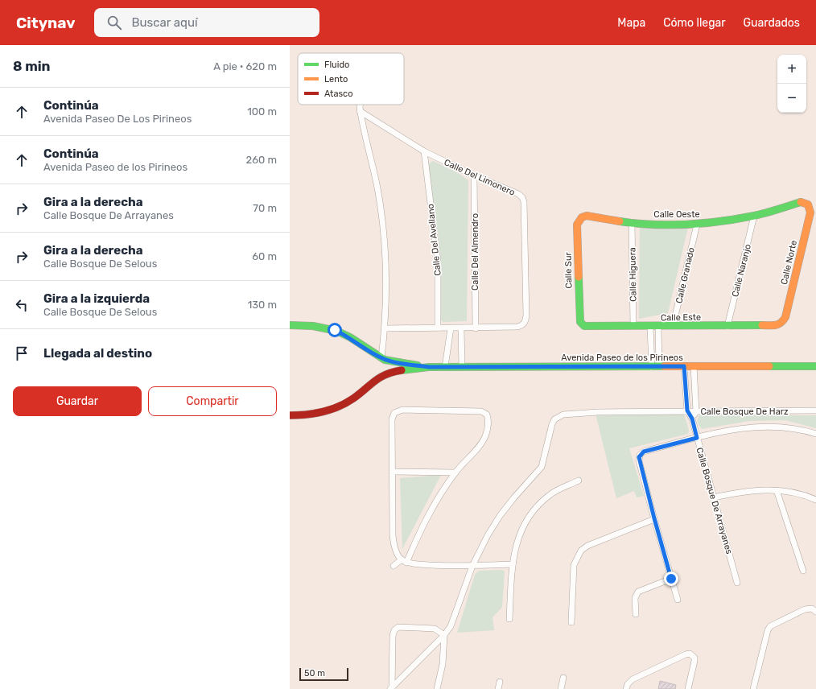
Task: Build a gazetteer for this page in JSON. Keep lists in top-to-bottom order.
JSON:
{
  "streets": {
    "street": [
      "Calle Del Limonero",
      "Calle Oeste",
      "Calle Del Avellano",
      "Calle Del Almendro",
      "Calle Norte",
      "Calle Sur",
      "Calle Naranjo",
      "Calle Higuera",
      "Calle Granado",
      "Calle Este",
      "Avenida Paseo de los Pirineos",
      "Calle Bosque De Harz",
      "Calle Bosque De Arrayanes"
    ]
  },
  "crossings": [
    ["Calle Del Limonero", "Calle Del Avellano"],
    ["Calle Del Limonero", "Calle Del Almendro"],
    ["Calle Oeste", "Calle Norte"],
    ["Calle Oeste", "Calle Sur"],
    ["Calle Oeste", "Calle Naranjo"],
    ["Calle Oeste", "Calle Higuera"],
    ["Calle Oeste", "Calle Granado"],
    ["Calle Norte", "Calle Este"],
    ["Calle Sur", "Calle Este"],
    ["Calle Naranjo", "Calle Este"],
    ["Calle Higuera", "Calle Este"],
    ["Calle Granado", "Calle Este"],
    ["Avenida Paseo de los Pirineos", "Calle Bosque De Arrayanes"],
    ["Calle Bosque De Harz", "Calle Bosque De Arrayanes"]
  ],
  "legend": ["Fluido", "Lento", "Atasco"],
  "scale_bar": "50 m",
  "page": {
    "header": "Citynav",
    "search": "Buscar aquí",
    "nav": ["Mapa", "Cómo llegar", "Guardados"],
    "heading": ["8 min", "A pie · 620 m"],
    "map_buttons": ["+", "−"],
    "list": [
      ["Continúa", "Avenida Paseo De Los Pirineos", "100 m"],
      ["Continúa", "Avenida Paseo de los Pirineos", "260 m"],
      ["Gira a la derecha", "Calle Bosque De Arrayanes", "70 m"],
      ["Gira a la derecha", "Calle Bosque De Selous", "60 m"],
      ["Gira a la izquierda", "Calle Bosque De Selous", "130 m"],
      "Llegada al destino"
    ],
    "buttons": ["Guardar", "Compartir"],
    "scale": "50 m"
  }
}
